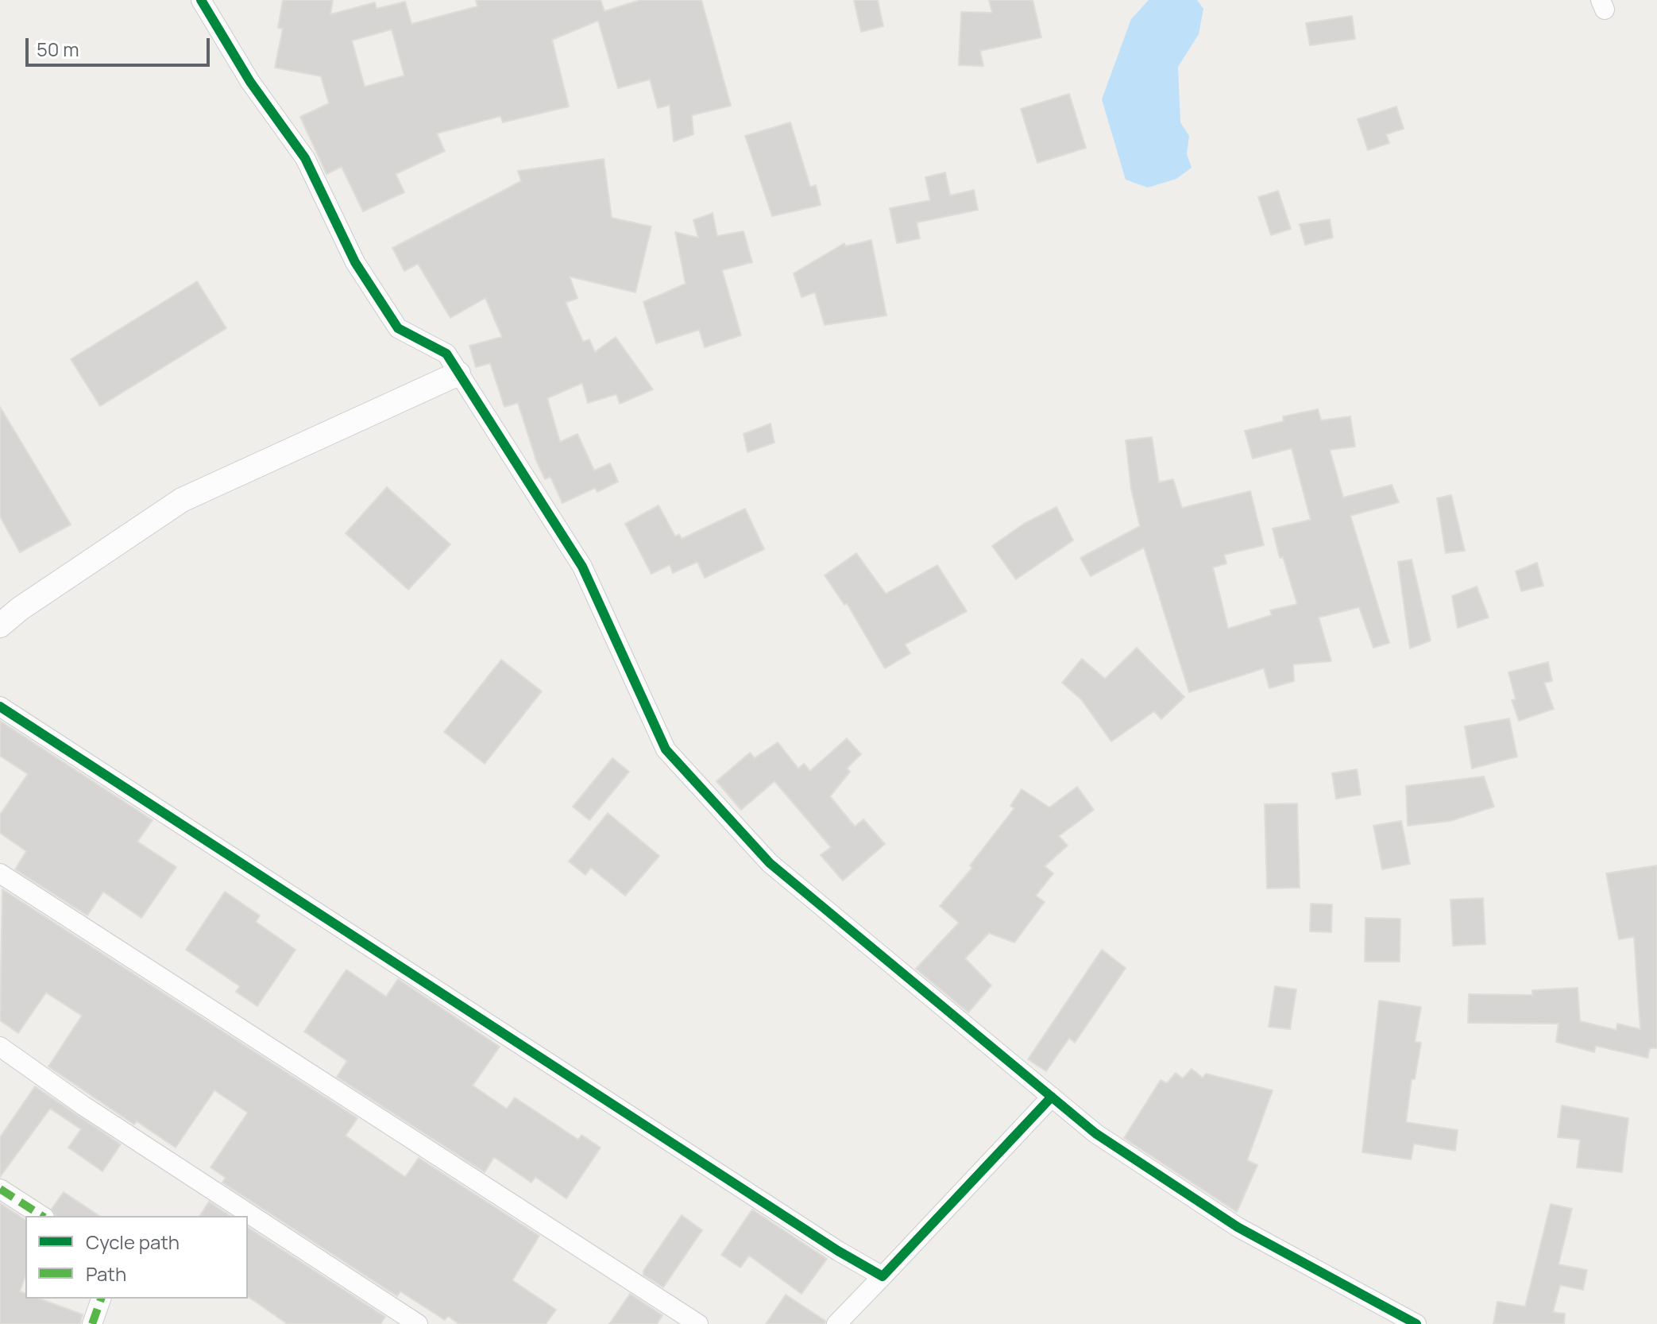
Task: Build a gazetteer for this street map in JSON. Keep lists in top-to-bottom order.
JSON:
{
  "legend": ["Cycle path", "Path"],
  "scale_bar": "50 m"
}
